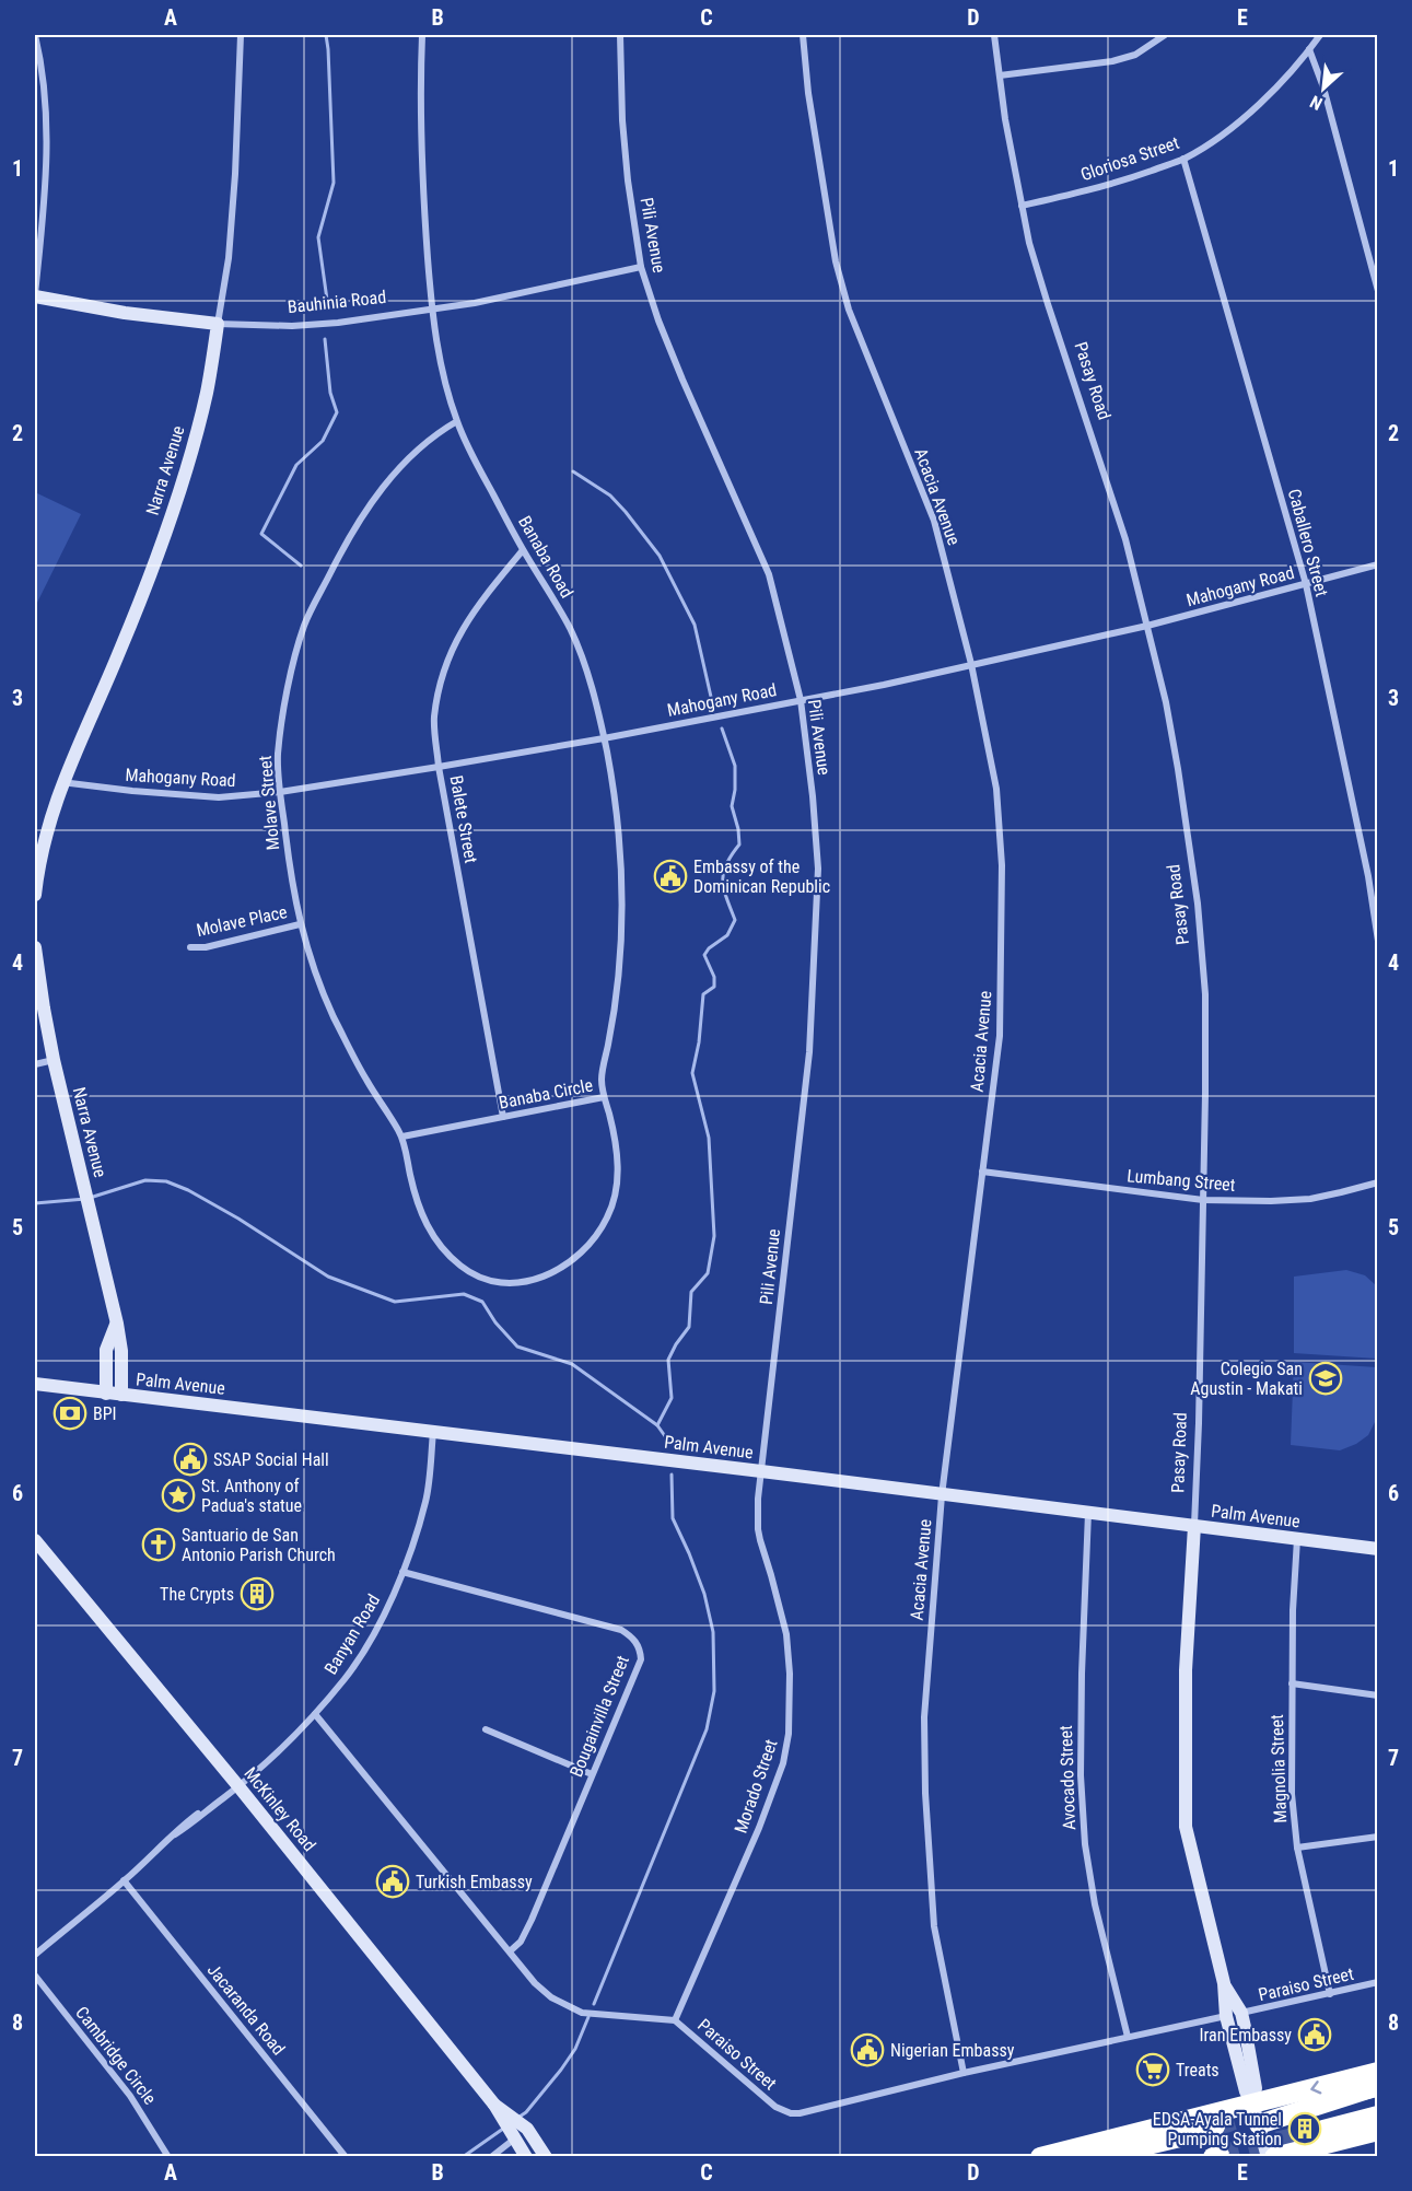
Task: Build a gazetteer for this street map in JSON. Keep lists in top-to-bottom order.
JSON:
{
  "streets": {
    "street": [
      "Gloriosa Street",
      "Pili Avenue",
      "Bauhinia Road",
      "Pasay Road",
      "Narra Avenue",
      "Acacia Avenue",
      "Caballero Street",
      "Banaba Road",
      "Mahogany Road",
      "Molave Street",
      "Balete Street",
      "Molave Place",
      "Banaba Circle",
      "Lumbang Street",
      "Palm Avenue",
      "Banyan Road",
      "Bougainvilla Street",
      "Magnolia Street",
      "Avocado Street",
      "Morado Street",
      "McKinley Road",
      "Paraiso Street",
      "Jacaranda Road",
      "Cambridge Circle"
    ]
  },
  "crossings": [
    ["Gloriosa Street", "Pasay Road"],
    ["Gloriosa Street", "Caballero Street"],
    ["Pili Avenue", "Bauhinia Road"],
    ["Pili Avenue", "Mahogany Road"],
    ["Pili Avenue", "Palm Avenue"],
    ["Pili Avenue", "Morado Street"],
    ["Bauhinia Road", "Narra Avenue"],
    ["Bauhinia Road", "Banaba Road"],
    ["Pasay Road", "Mahogany Road"],
    ["Pasay Road", "Lumbang Street"],
    ["Pasay Road", "Palm Avenue"],
    ["Pasay Road", "Paraiso Street"],
    ["Narra Avenue", "Mahogany Road"],
    ["Narra Avenue", "Palm Avenue"],
    ["Acacia Avenue", "Mahogany Road"],
    ["Acacia Avenue", "Lumbang Street"],
    ["Acacia Avenue", "Palm Avenue"],
    ["Acacia Avenue", "Paraiso Street"],
    ["Caballero Street", "Mahogany Road"],
    ["Banaba Road", "Mahogany Road"],
    ["Banaba Road", "Molave Street"],
    ["Banaba Road", "Balete Street"],
    ["Banaba Road", "Banaba Circle"],
    ["Mahogany Road", "Molave Street"],
    ["Mahogany Road", "Balete Street"],
    ["Molave Street", "Balete Street"],
    ["Molave Street", "Molave Place"],
    ["Molave Street", "Banaba Circle"],
    ["Balete Street", "Banaba Circle"],
    ["Palm Avenue", "Banyan Road"],
    ["Palm Avenue", "Magnolia Street"],
    ["Palm Avenue", "Avocado Street"],
    ["Palm Avenue", "Morado Street"],
    ["Banyan Road", "Bougainvilla Street"],
    ["Banyan Road", "McKinley Road"],
    ["Banyan Road", "Paraiso Street"],
    ["Banyan Road", "Jacaranda Road"],
    ["Bougainvilla Street", "Paraiso Street"],
    ["Magnolia Street", "Paraiso Street"],
    ["Avocado Street", "Paraiso Street"],
    ["Morado Street", "Paraiso Street"]
  ],
  "places": {
    "public building": [
      "Embassy of the Dominican Republic",
      "SSAP Social Hall",
      "Turkish Embassy",
      "Iran Embassy",
      "Nigerian Embassy"
    ],
    "school or university": ["Colegio San Agustin - Makati"],
    "bank": ["BPI"],
    "place": ["St. Anthony of Padua's statue"],
    "church": ["Santuario de San Antonio Parish Church"],
    "building": ["The Crypts", "EDSA-Ayala Tunnel Pumping Station"],
    "supermarket": ["Treats"]
  },
  "north": "bottom left",
  "grid": {
    "columns": [
      "A",
      "B",
      "C",
      "D",
      "E"
    ],
    "rows": [
      "1",
      "2",
      "3",
      "4",
      "5",
      "6",
      "7",
      "8"
    ]
  }
}
